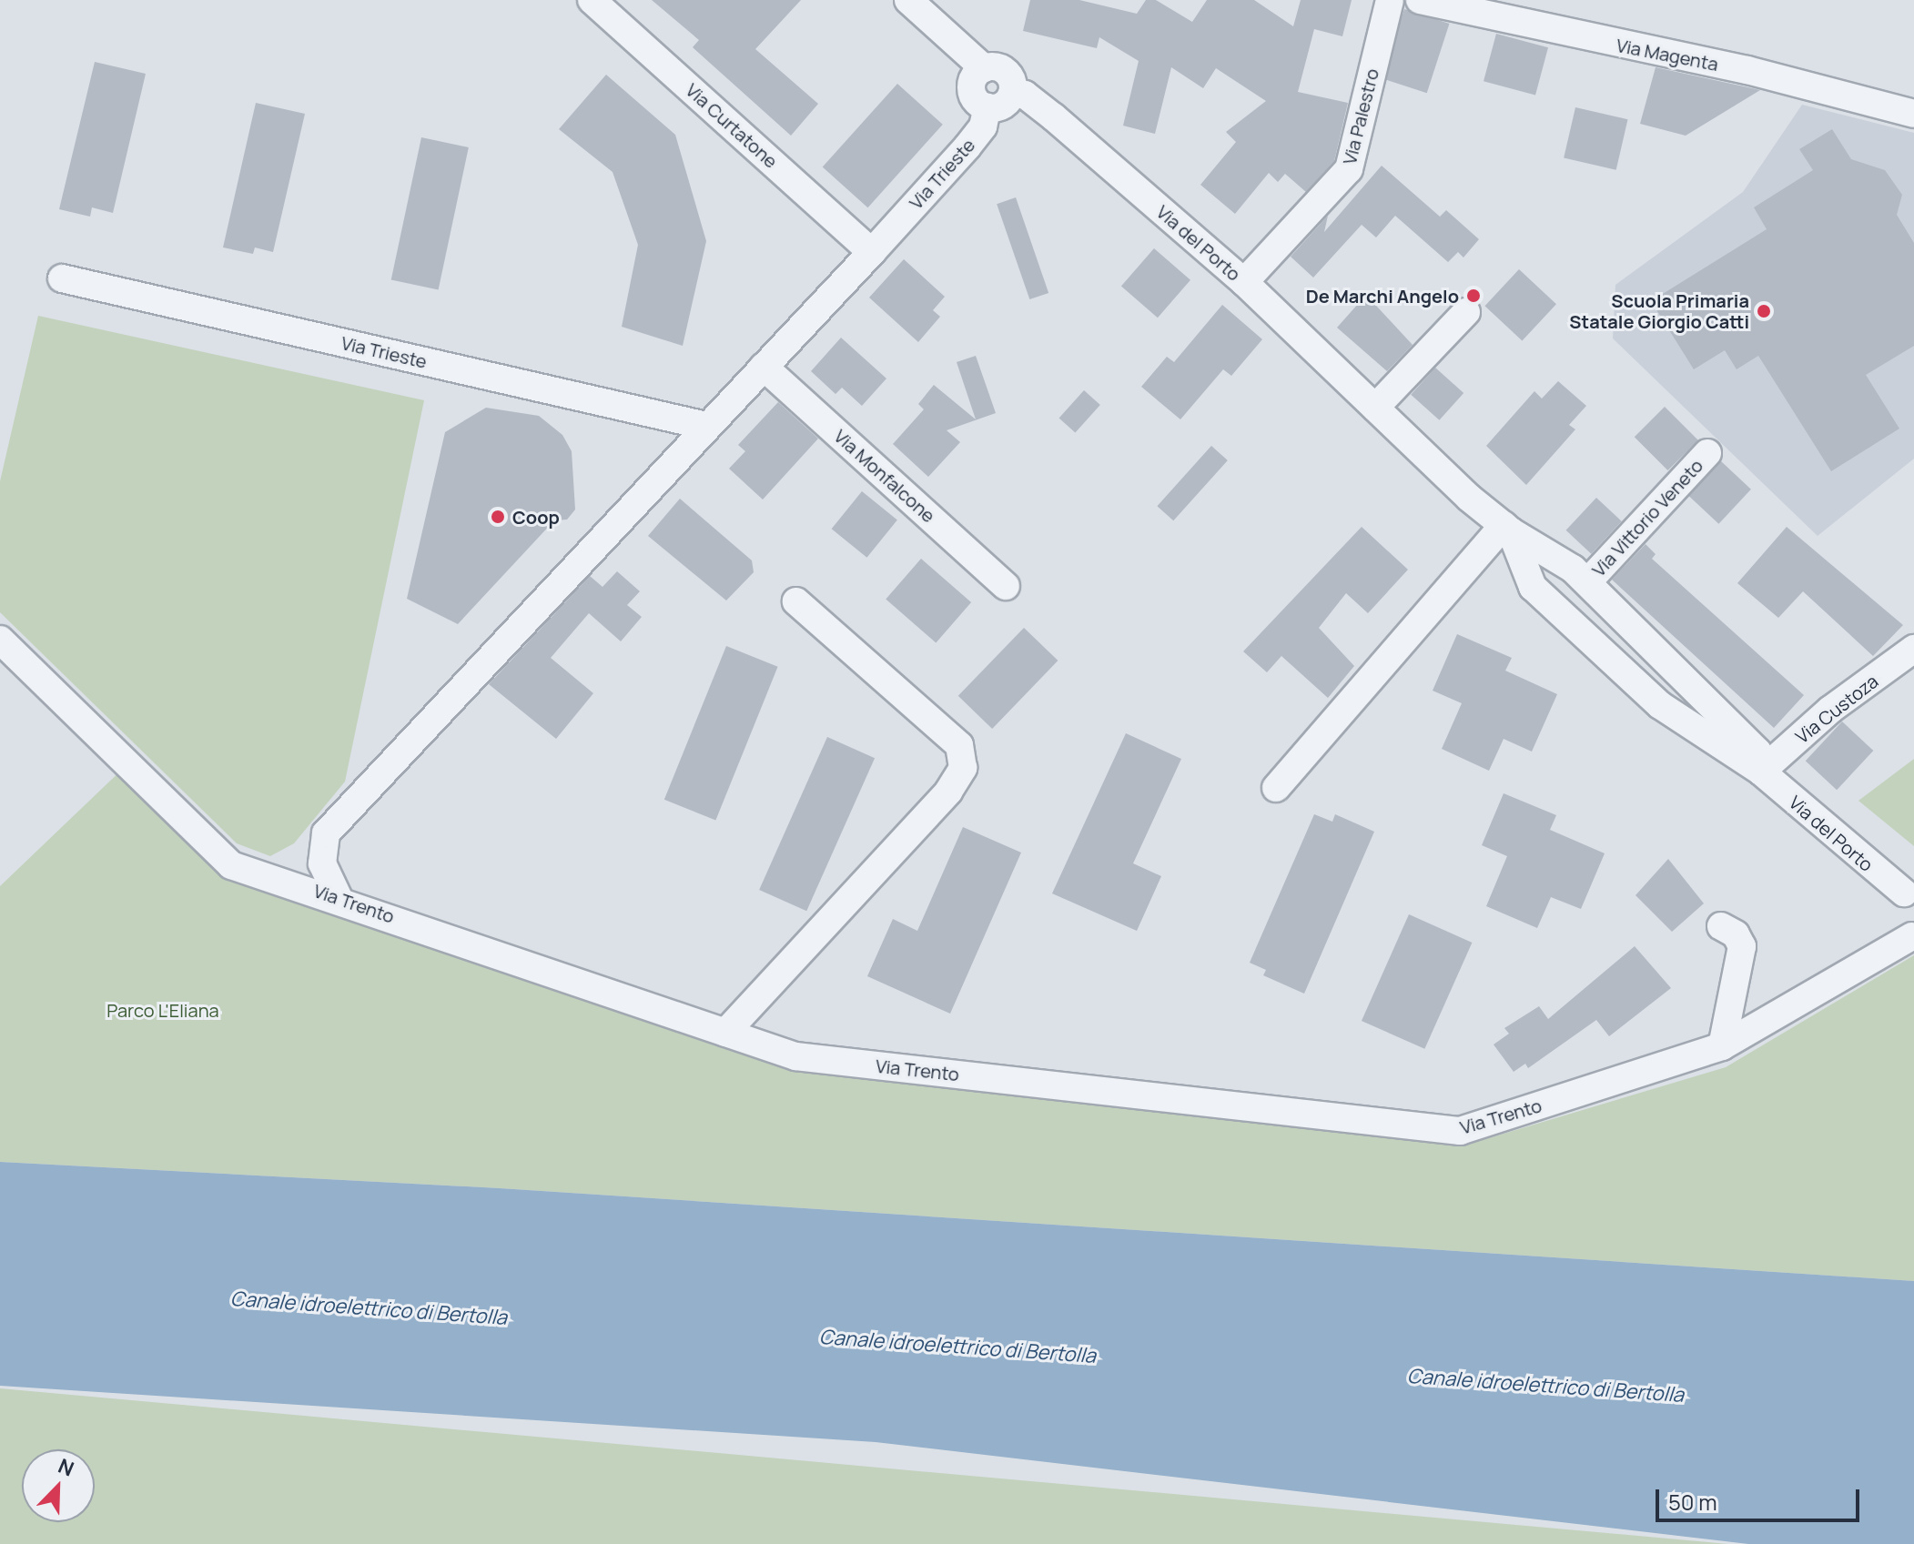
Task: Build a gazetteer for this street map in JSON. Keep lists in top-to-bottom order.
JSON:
{
  "streets": {
    "street": [
      "Via Magenta",
      "Via Palestro",
      "Via Curtatone",
      "Via Trieste",
      "Via del Porto",
      "Via Monfalcone",
      "Via Vittorio Veneto",
      "Via Custoza",
      "Via Trento"
    ]
  },
  "crossings": [
    ["Via Palestro", "Via del Porto"],
    ["Via Curtatone", "Via Trieste"],
    ["Via Trieste", "Via del Porto"],
    ["Via Trieste", "Via Monfalcone"],
    ["Via Trieste", "Via Trento"],
    ["Via del Porto", "Via Vittorio Veneto"],
    ["Via del Porto", "Via Custoza"]
  ],
  "water": ["Canale idroelettrico di Bertolla"],
  "parks": ["Parco L'Eliana"],
  "places": ["De Marchi Angelo", "Scuola Primaria Statale Giorgio Catti", "Coop"],
  "scale_bar": "50 m",
  "north": "top right"
}
